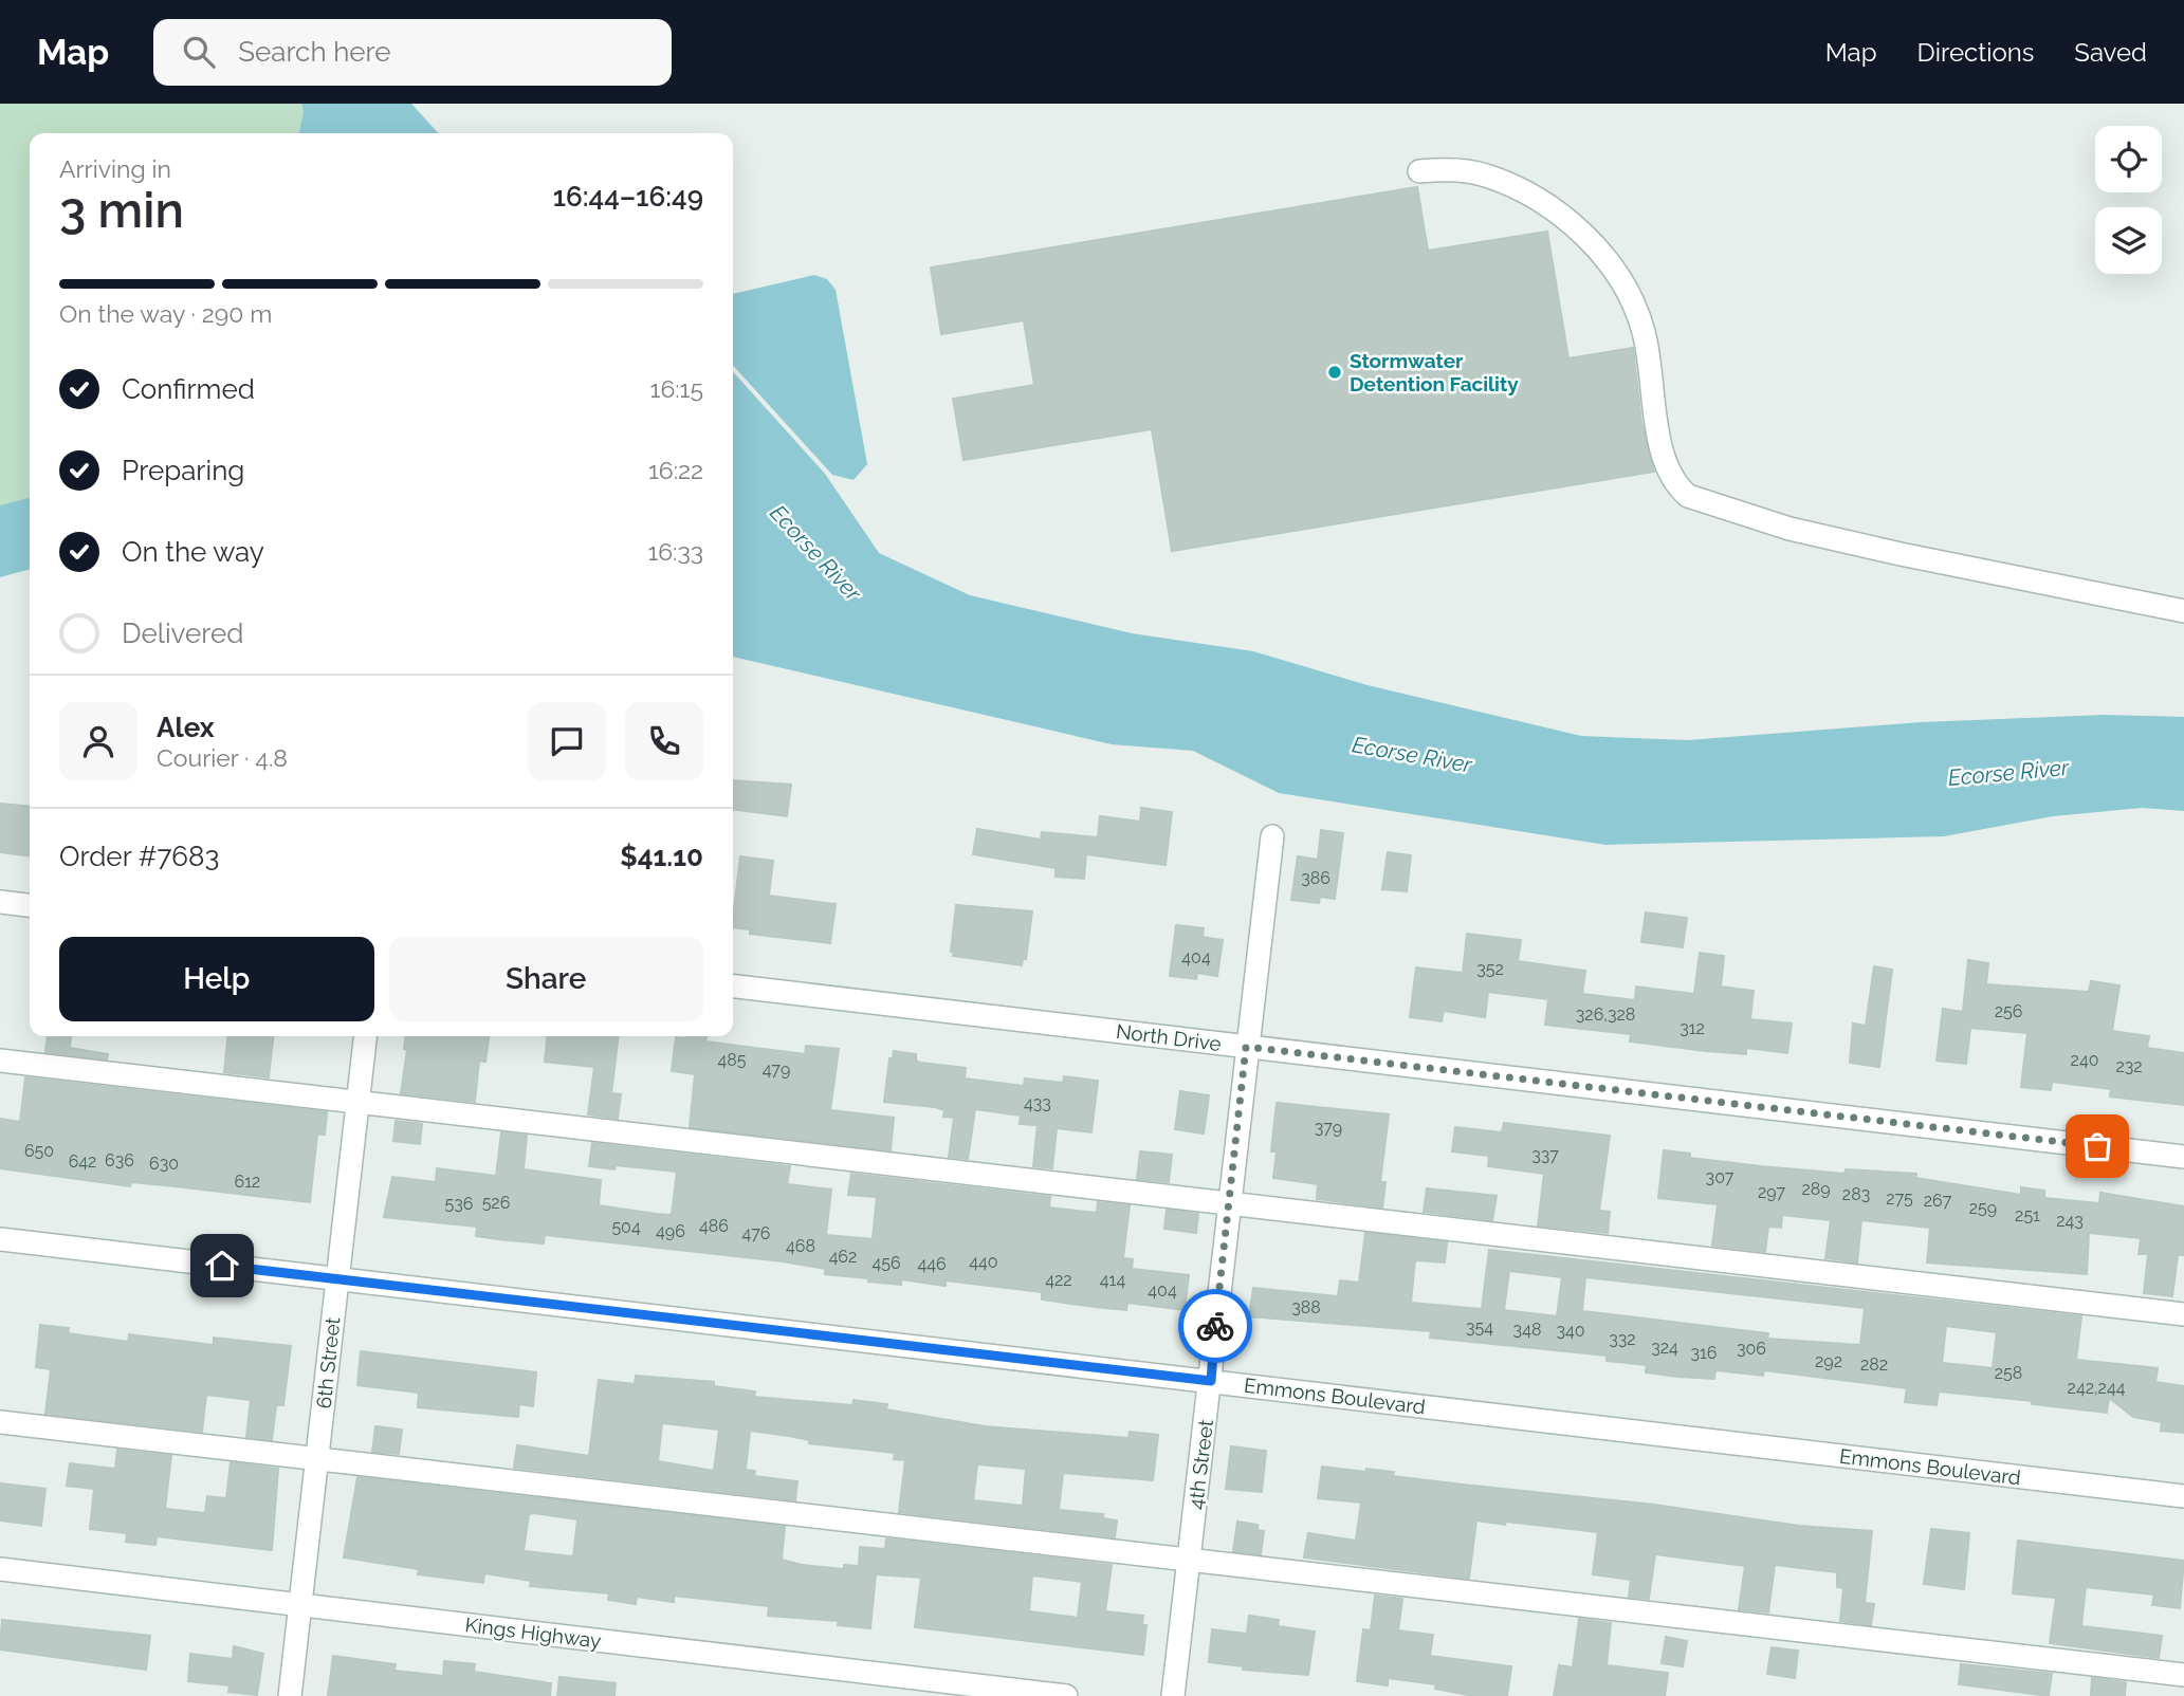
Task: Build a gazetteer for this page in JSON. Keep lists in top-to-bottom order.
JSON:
{
  "streets": {
    "street": [
      "North Drive",
      "6th Street",
      "Emmons Boulevard",
      "4th Street",
      "Kings Highway"
    ]
  },
  "crossings": [
    ["North Drive", "4th Street"],
    ["6th Street", "Emmons Boulevard"],
    ["6th Street", "Kings Highway"],
    ["Emmons Boulevard", "4th Street"]
  ],
  "water": ["Ecorse River"],
  "places": ["Stormwater Detention Facility"],
  "house_numbers": [
    "386",
    "404",
    "352",
    "256",
    "326,328",
    "312",
    "485",
    "240",
    "232",
    "479",
    "433",
    "379",
    "650",
    "337",
    "636",
    "642",
    "630",
    "307",
    "612",
    "289",
    "297",
    "283",
    "275",
    "267",
    "526",
    "536",
    "259",
    "251",
    "243",
    "486",
    "504",
    "496",
    "476",
    "468",
    "462",
    "440",
    "456",
    "446",
    "422",
    "414",
    "404",
    "388",
    "354",
    "348",
    "340",
    "332",
    "324",
    "306",
    "316",
    "292",
    "282",
    "258",
    "242,244"
  ],
  "page": {
    "header": "Map",
    "search": "Search here",
    "nav": ["Map", "Directions", "Saved"],
    "heading": ["3 min", "Arriving in", "16:44–16:49"],
    "panel": [
      "Alex",
      "Courier · 4.8",
      "Order #7683",
      "$41.10"
    ],
    "bar": "On the way · 290 m",
    "list": [
      ["Confirmed", "16:15"],
      ["Preparing", "16:22"],
      ["On the way", "16:33"],
      "Delivered"
    ],
    "buttons": ["Help", "Share"]
  }
}
